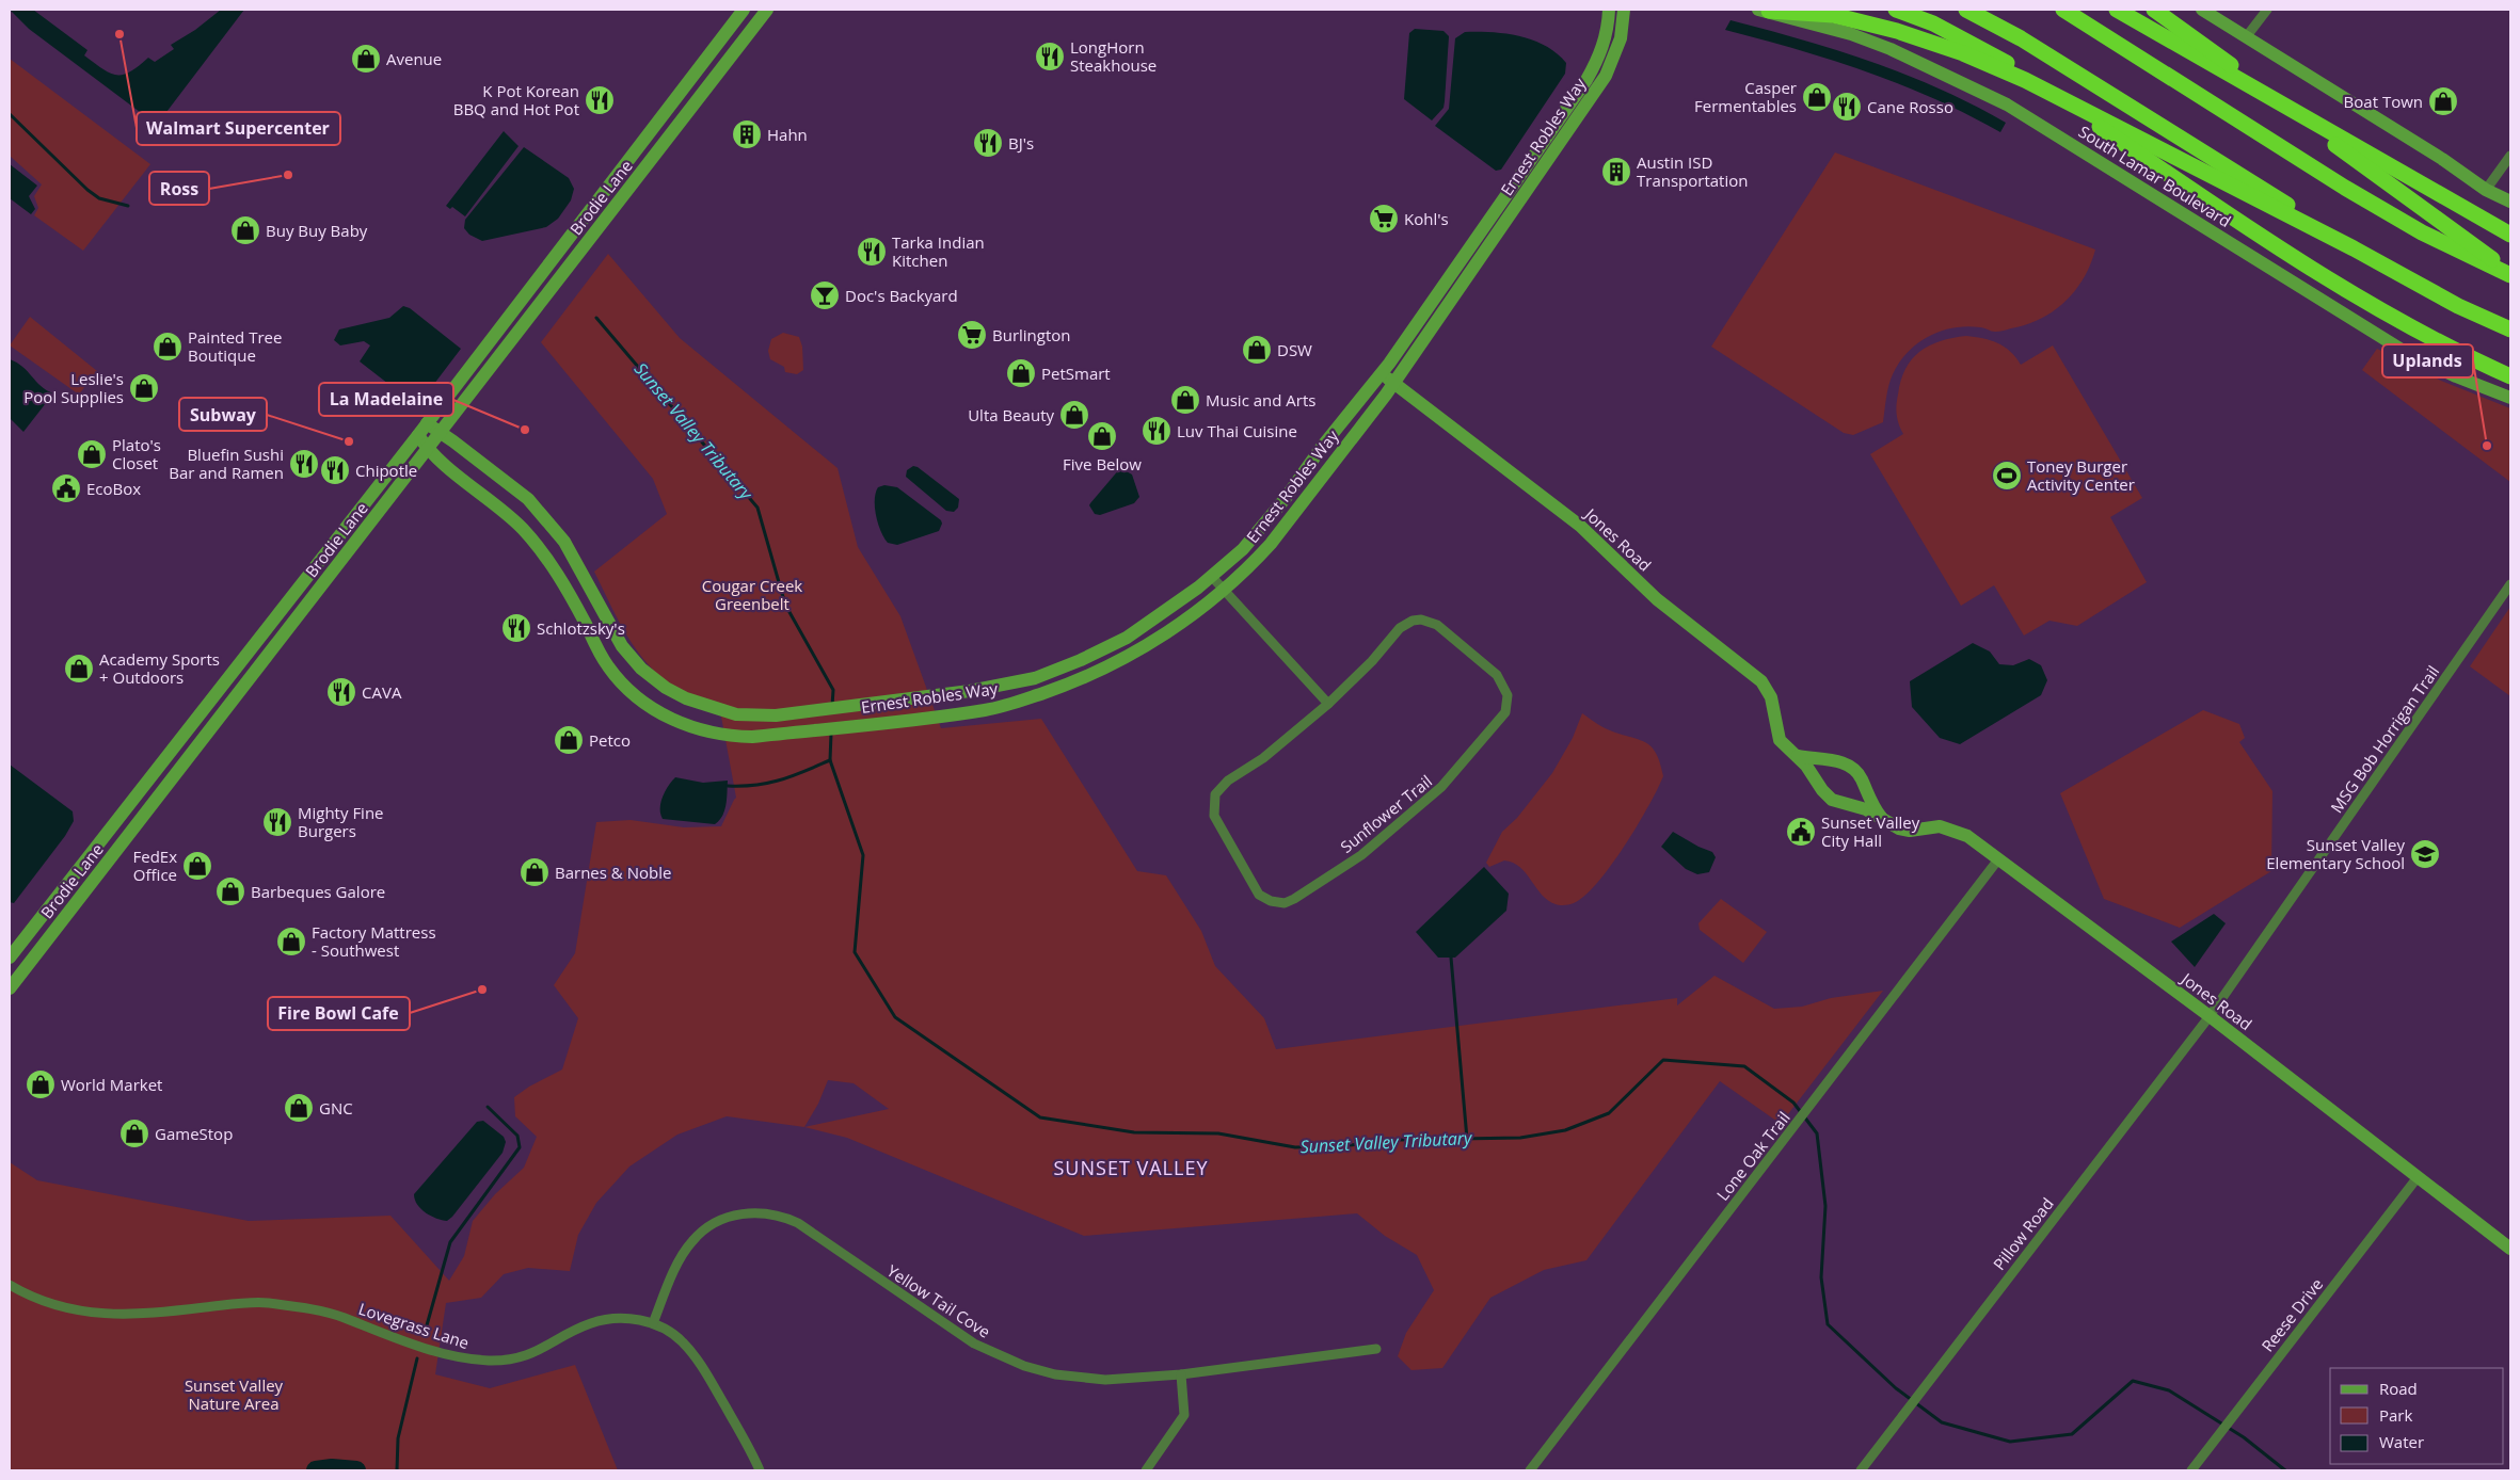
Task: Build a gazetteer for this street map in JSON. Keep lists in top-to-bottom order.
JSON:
{
  "streets": {
    "street": [
      "Ernest Robles Way",
      "South Lamar Boulevard",
      "Brodie Lane",
      "Jones Road",
      "MSG Bob Horrigan Trail",
      "Sunflower Trail",
      "Lone Oak Trail",
      "Pillow Road",
      "Yellow Tail Cove",
      "Reese Drive",
      "Lovegrass Lane"
    ]
  },
  "crossings": [
    ["Ernest Robles Way", "Brodie Lane"],
    ["Ernest Robles Way", "Jones Road"],
    ["Jones Road", "MSG Bob Horrigan Trail"],
    ["Jones Road", "Lone Oak Trail"],
    ["Jones Road", "Pillow Road"],
    ["Jones Road", "Reese Drive"],
    ["MSG Bob Horrigan Trail", "Pillow Road"],
    ["Yellow Tail Cove", "Lovegrass Lane"]
  ],
  "districts": ["SUNSET VALLEY"],
  "water": ["Sunset Valley Tributary"],
  "parks": ["Cougar Creek Greenbelt", "Sunset Valley Nature Area"],
  "places": {
    "other": [
      "Walmart Supercenter",
      "Ross",
      "La Madelaine",
      "Subway",
      "Uplands",
      "Fire Bowl Cafe"
    ],
    "restaurant": [
      "LongHorn Steakhouse",
      "K Pot Korean BBQ and Hot Pot",
      "Cane Rosso",
      "BJ's",
      "Tarka Indian Kitchen",
      "Luv Thai Cuisine",
      "Bluefin Sushi Bar and Ramen",
      "Chipotle",
      "Schlotzsky's",
      "CAVA",
      "Mighty Fine Burgers"
    ],
    "shop": [
      "Avenue",
      "Casper Fermentables",
      "Boat Town",
      "Buy Buy Baby",
      "Painted Tree Boutique",
      "DSW",
      "PetSmart",
      "Leslie's Pool Supplies",
      "Music and Arts",
      "Ulta Beauty",
      "Five Below",
      "Plato's Closet",
      "Academy Sports + Outdoors",
      "Petco",
      "FedEx Office",
      "Barnes & Noble",
      "Barbeques Galore",
      "Factory Mattress - Southwest",
      "World Market",
      "GNC",
      "GameStop"
    ],
    "building": ["Hahn", "Austin ISD Transportation"],
    "supermarket": ["Kohl's", "Burlington"],
    "bar": ["Doc's Backyard"],
    "sports": ["Toney Burger Activity Center"],
    "public building": ["EcoBox", "Sunset Valley City Hall"],
    "school or university": ["Sunset Valley Elementary School"]
  },
  "legend": ["Road", "Park", "Water"]
}
